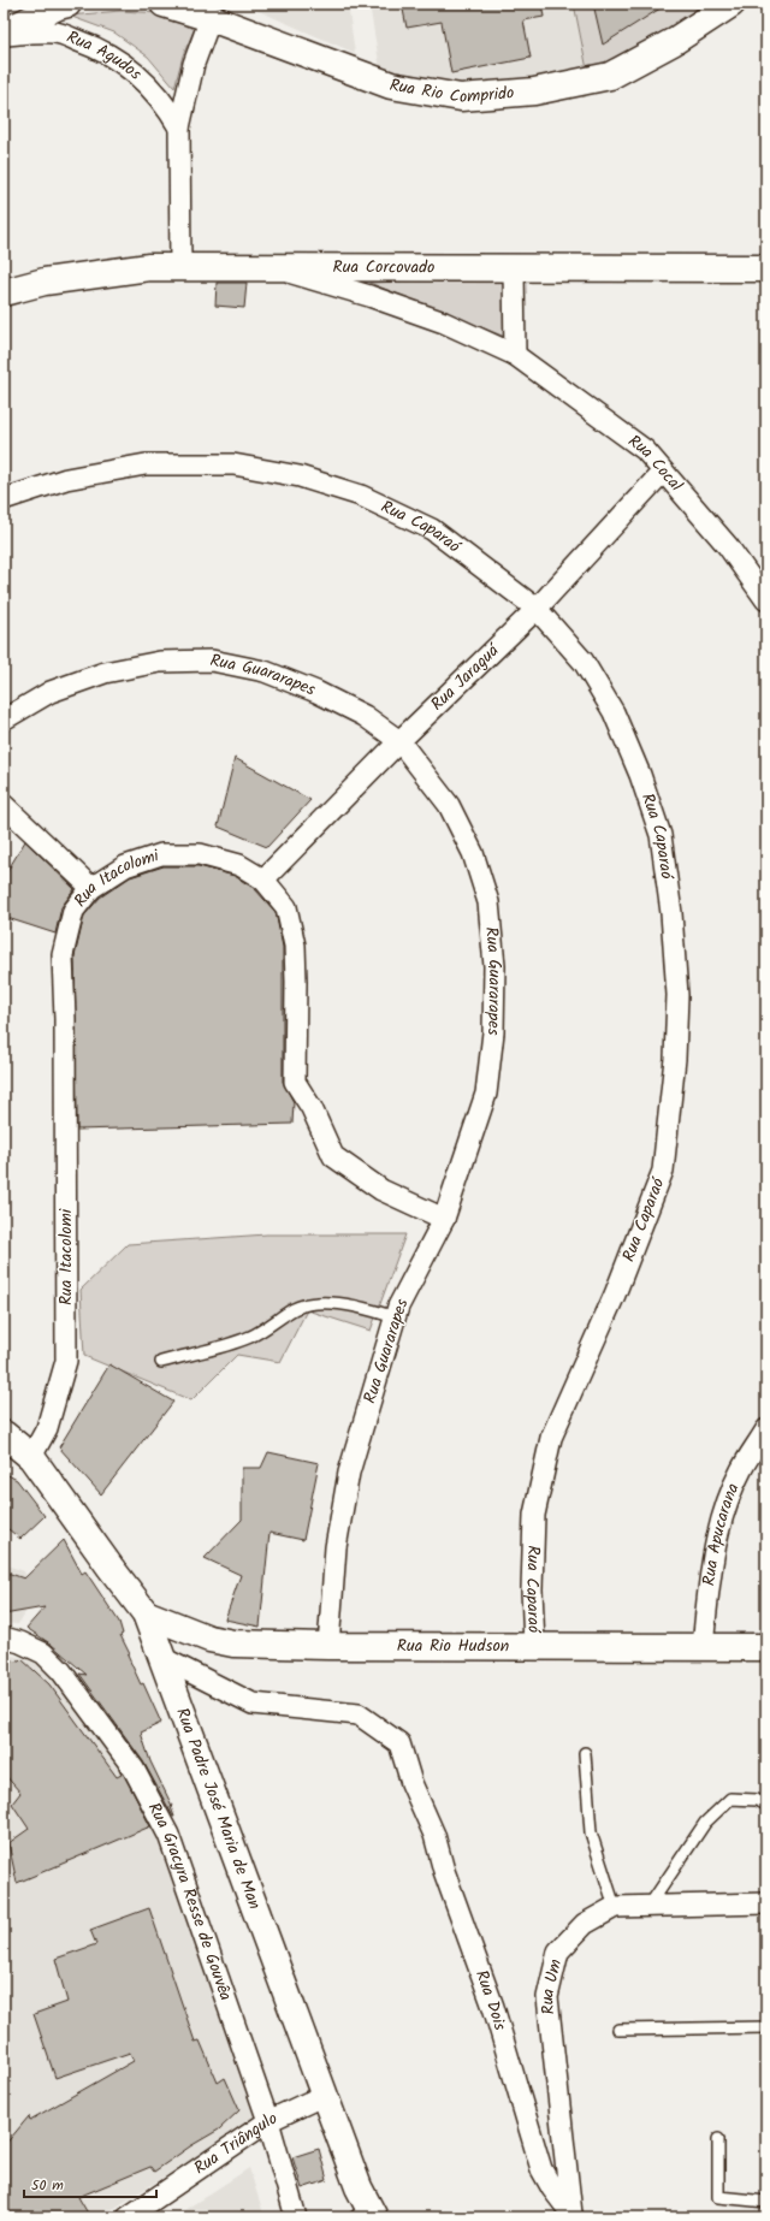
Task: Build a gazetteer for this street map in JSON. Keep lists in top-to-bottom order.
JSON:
{
  "streets": {
    "street": [
      "Rua Agudos",
      "Rua Rio Comprido",
      "Rua Corcovado",
      "Rua Cocal",
      "Rua Caparaó",
      "Rua Guararapes",
      "Rua Jaraguá",
      "Rua Itacolomi",
      "Rua Apucarana",
      "Rua Rio Hudson",
      "Rua Padre José Maria de Man",
      "Rua Gracyra Resse de Gouvêa",
      "Rua Um",
      "Rua Dois",
      "Rua Triângulo"
    ]
  },
  "crossings": [
    ["Rua Agudos", "Rua Rio Comprido"],
    ["Rua Agudos", "Rua Corcovado"],
    ["Rua Corcovado", "Rua Cocal"],
    ["Rua Cocal", "Rua Jaraguá"],
    ["Rua Caparaó", "Rua Jaraguá"],
    ["Rua Caparaó", "Rua Rio Hudson"],
    ["Rua Guararapes", "Rua Jaraguá"],
    ["Rua Guararapes", "Rua Itacolomi"],
    ["Rua Guararapes", "Rua Rio Hudson"],
    ["Rua Jaraguá", "Rua Itacolomi"],
    ["Rua Itacolomi", "Rua Padre José Maria de Man"],
    ["Rua Apucarana", "Rua Rio Hudson"],
    ["Rua Rio Hudson", "Rua Padre José Maria de Man"],
    ["Rua Padre José Maria de Man", "Rua Dois"],
    ["Rua Padre José Maria de Man", "Rua Triângulo"],
    ["Rua Gracyra Resse de Gouvêa", "Rua Triângulo"],
    ["Rua Um", "Rua Dois"]
  ],
  "scale_bar": "50 m"
}
